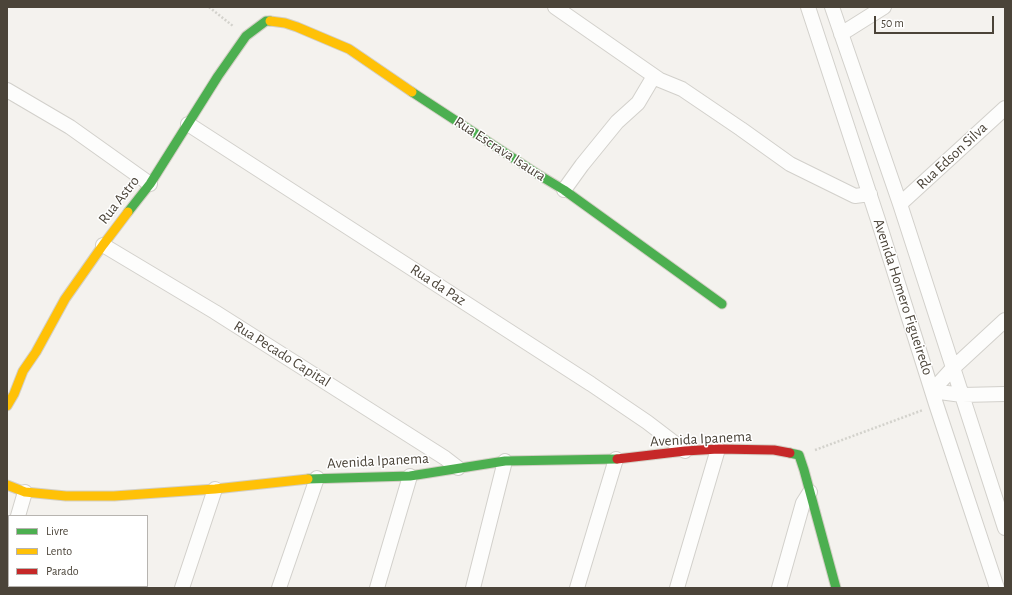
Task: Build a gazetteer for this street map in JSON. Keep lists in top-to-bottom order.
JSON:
{
  "streets": {
    "street": [
      "Rua Escrava Isaura",
      "Rua Edson Silva",
      "Rua Astro",
      "Rua da Paz",
      "Avenida Homero Figueiredo",
      "Rua Pecado Capital",
      "Avenida Ipanema"
    ]
  },
  "crossings": [
    ["Rua Escrava Isaura", "Rua Astro"],
    ["Rua Edson Silva", "Avenida Homero Figueiredo"],
    ["Rua Astro", "Rua da Paz"],
    ["Rua Astro", "Rua Pecado Capital"],
    ["Rua da Paz", "Avenida Ipanema"],
    ["Rua Pecado Capital", "Avenida Ipanema"]
  ],
  "legend": ["Livre", "Lento", "Parado"],
  "scale_bar": "50 m"
}
